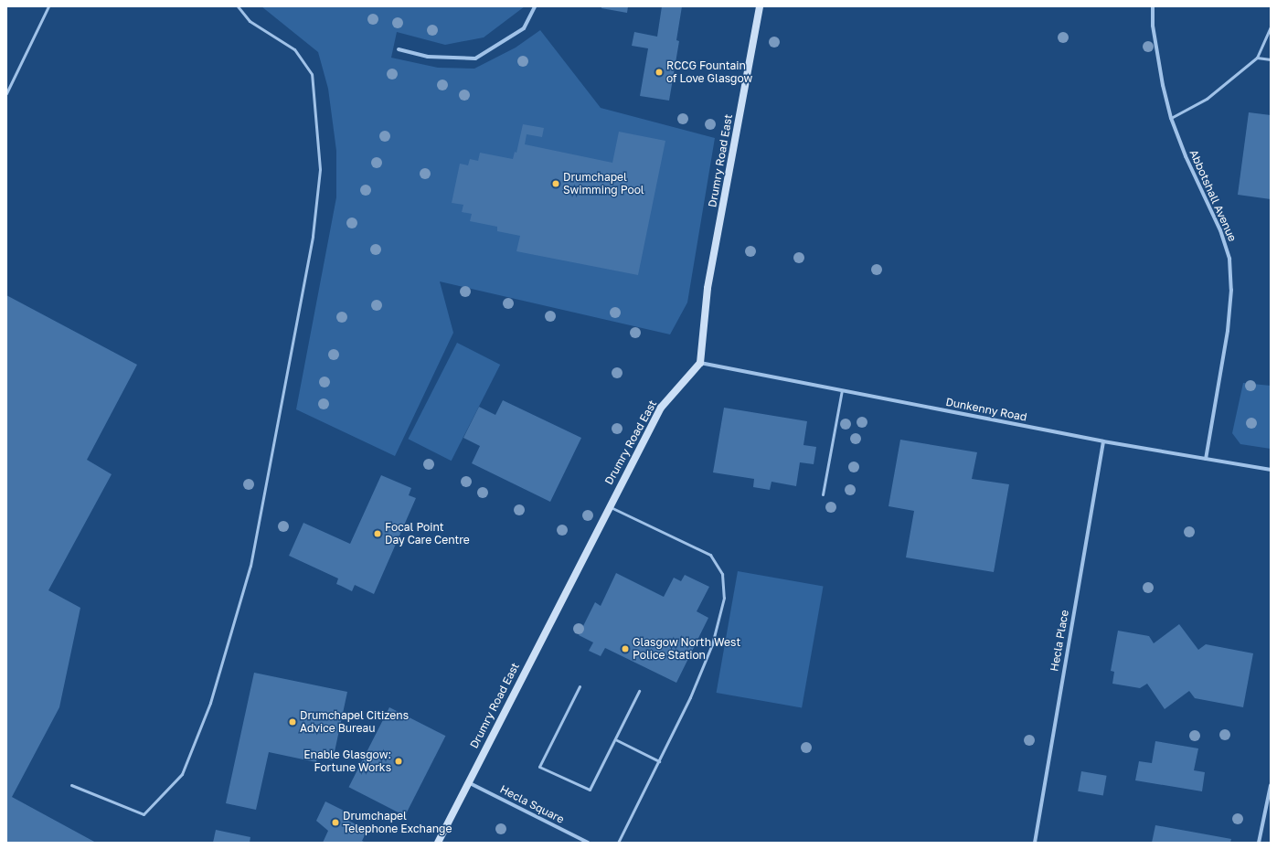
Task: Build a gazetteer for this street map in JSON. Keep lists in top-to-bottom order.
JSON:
{
  "streets": {
    "street": [
      "Drumry Road East",
      "Abbotshall Avenue",
      "Dunkenny Road",
      "Hecla Place",
      "Hecla Square"
    ]
  },
  "crossings": [
    ["Drumry Road East", "Dunkenny Road"],
    ["Drumry Road East", "Hecla Square"],
    ["Abbotshall Avenue", "Dunkenny Road"],
    ["Dunkenny Road", "Hecla Place"]
  ],
  "places": [
    "RCCG Fountain of Love Glasgow",
    "Drumchapel Swimming Pool",
    "Focal Point Day Care Centre",
    "Glasgow North West Police Station",
    "Drumchapel Citizens Advice Bureau",
    "Enable Glasgow: Fortune Works",
    "Drumchapel Telephone Exchange"
  ]
}
